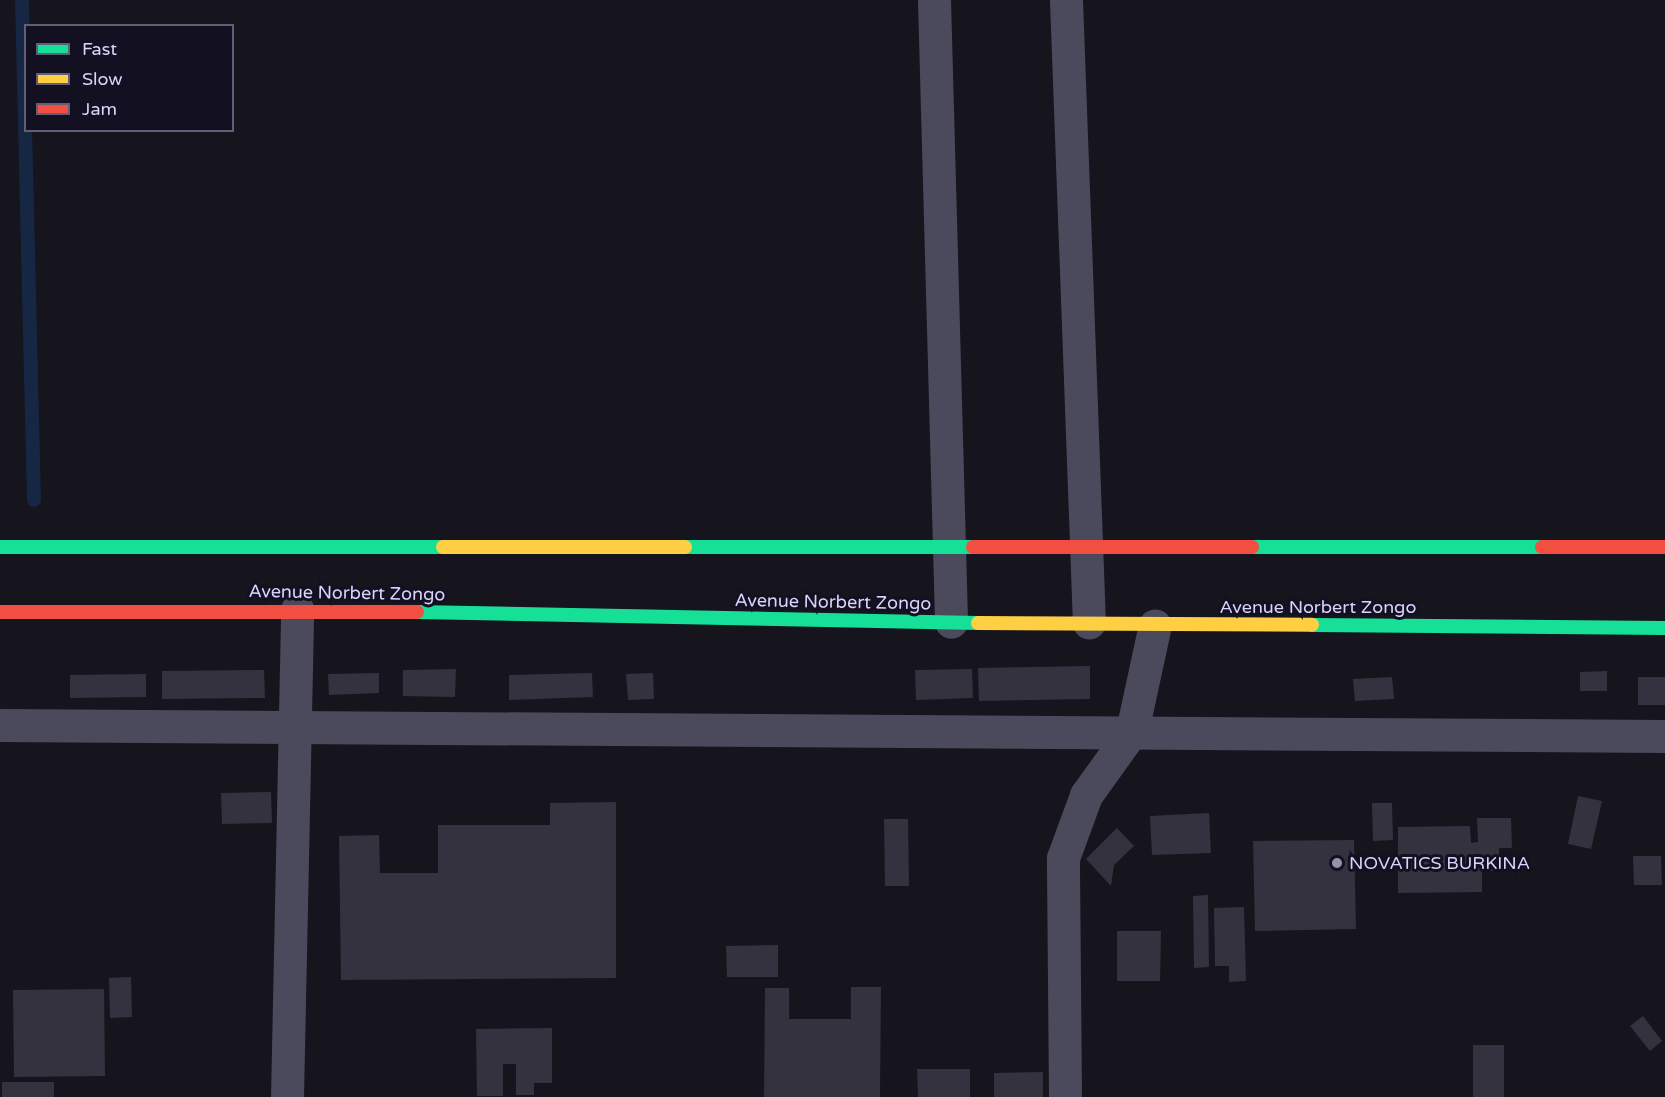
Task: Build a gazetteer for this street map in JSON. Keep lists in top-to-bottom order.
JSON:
{
  "streets": {
    "main road": ["Avenue Norbert Zongo"]
  },
  "places": ["NOVATICS BURKINA"],
  "legend": ["Fast", "Slow", "Jam"]
}
